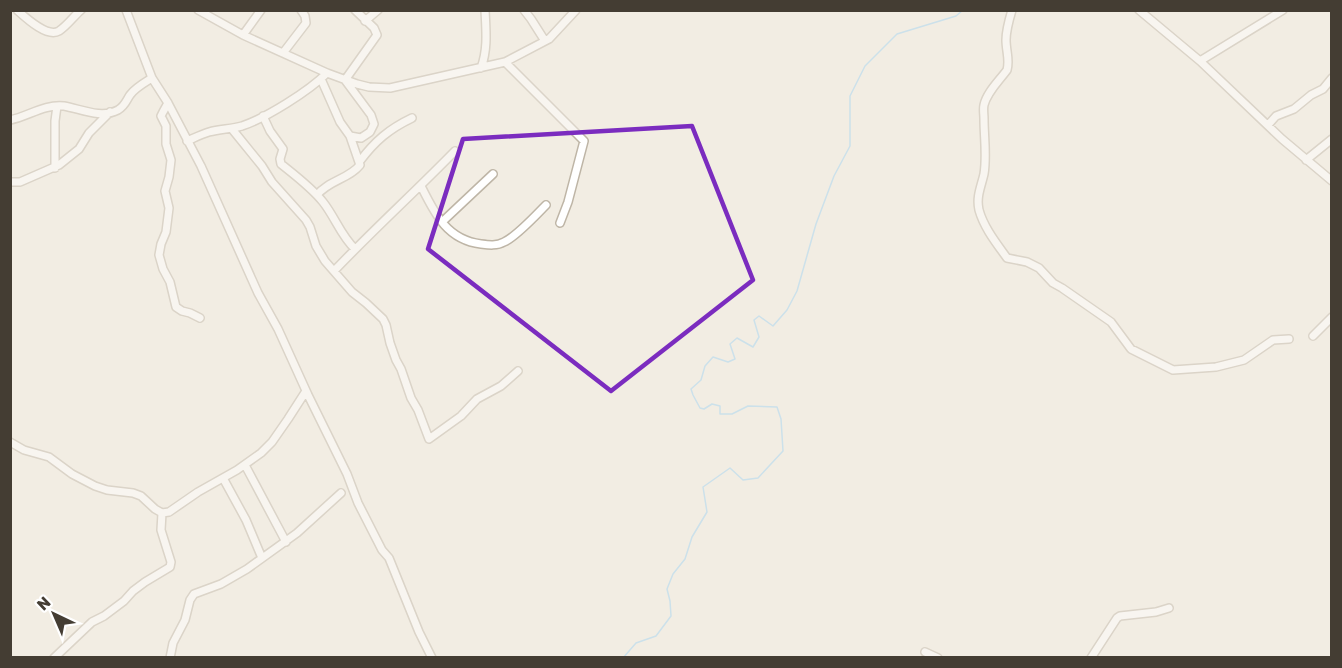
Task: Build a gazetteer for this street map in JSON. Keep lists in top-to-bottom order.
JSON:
{
  "north": "top left"
}
